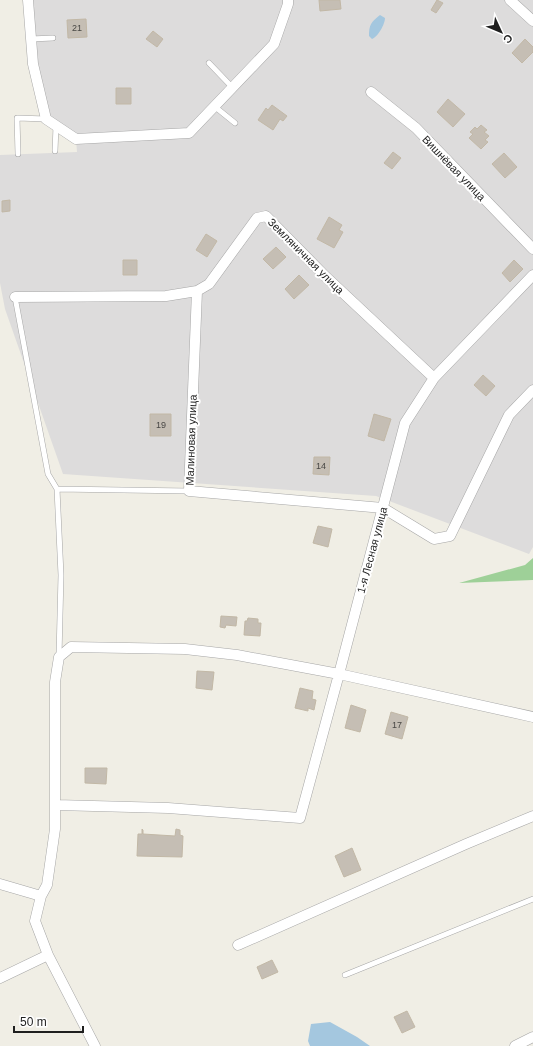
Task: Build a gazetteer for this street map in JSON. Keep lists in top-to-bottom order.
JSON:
{
  "streets": {
    "street": [
      "Вишнёвая улица",
      "Земляничная улица",
      "Малиновая улица",
      "1-я Лесная улица"
    ]
  },
  "crossings": [
    ["Земляничная улица", "Малиновая улица"],
    ["Земляничная улица", "1-я Лесная улица"],
    ["Малиновая улица", "1-я Лесная улица"]
  ],
  "house_numbers": [
    "21",
    "19",
    "14",
    "17"
  ],
  "scale_bar": "50 m",
  "north": "bottom right"
}
